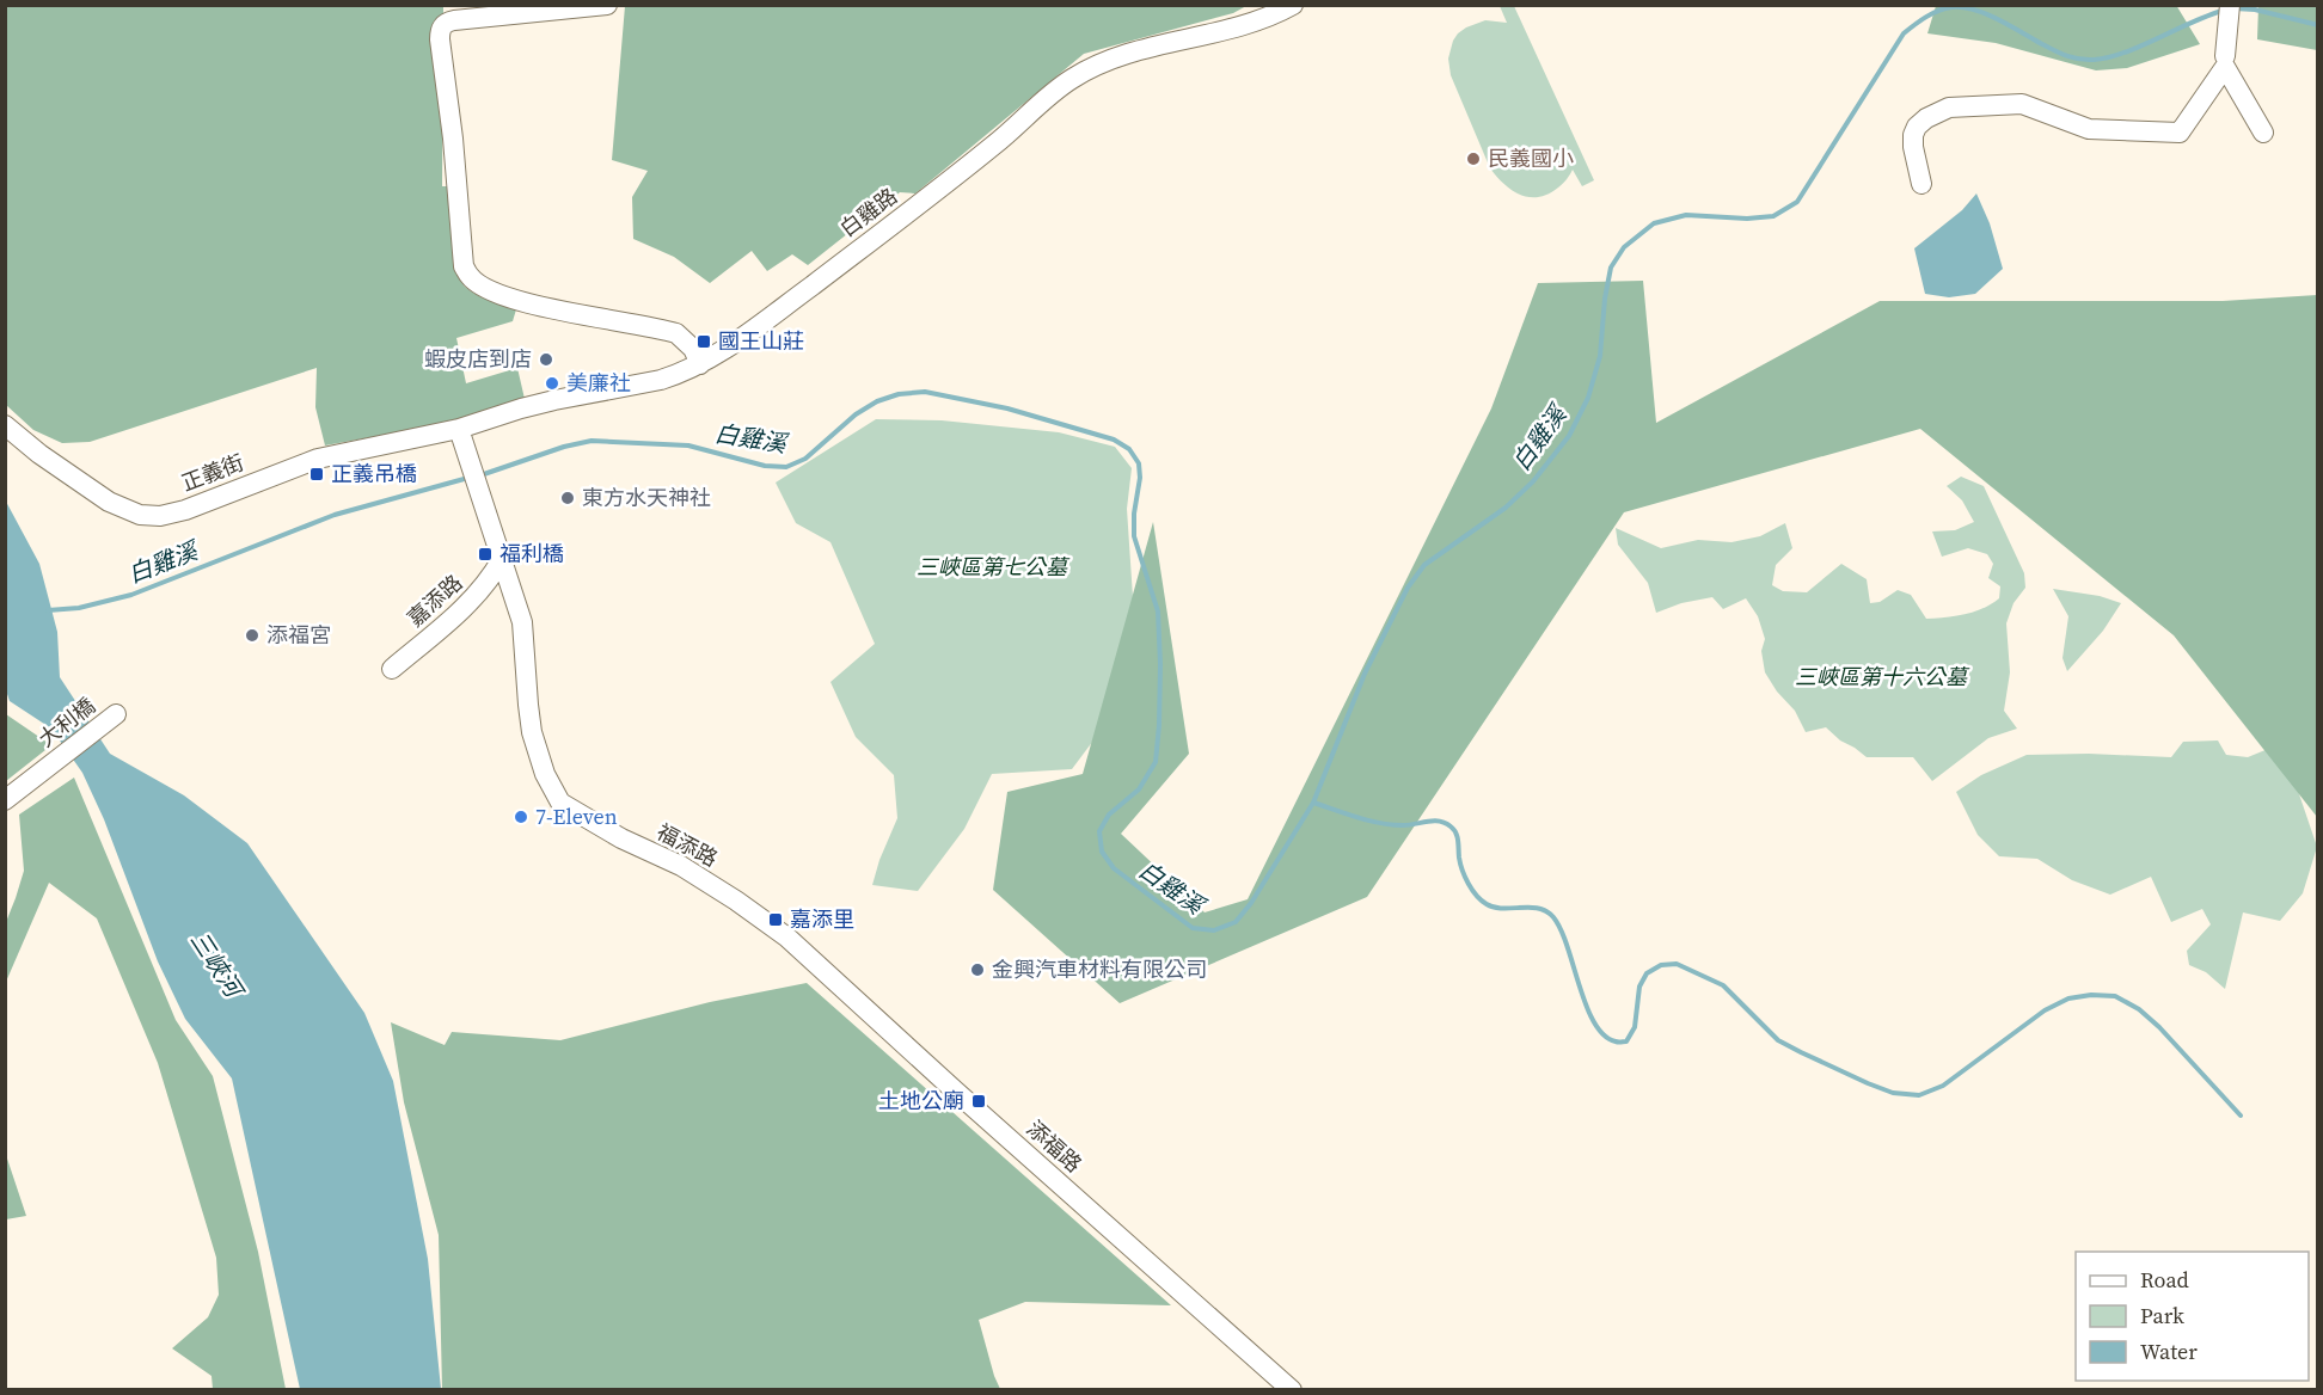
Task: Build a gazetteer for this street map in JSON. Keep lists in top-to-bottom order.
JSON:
{
  "streets": {
    "street": [
      "白雞路",
      "正義街",
      "嘉添路",
      "大利橋",
      "福添路",
      "添福路"
    ]
  },
  "crossings": [
    ["白雞路", "正義街"],
    ["嘉添路", "福添路"],
    ["福添路", "添福路"]
  ],
  "water": ["白雞溪", "三峽河"],
  "parks": ["三峽區第七公墓", "三峽區第十六公墓"],
  "places": {
    "other": [
      "民義國小",
      "蝦皮店到店",
      "美廉社",
      "東方水天神社",
      "添福宮",
      "7-Eleven",
      "金興汽車材料有限公司"
    ],
    "transit": [
      "國王山莊",
      "正義吊橋",
      "福利橋",
      "嘉添里",
      "土地公廟"
    ]
  },
  "legend": ["Road", "Park", "Water"]
}
